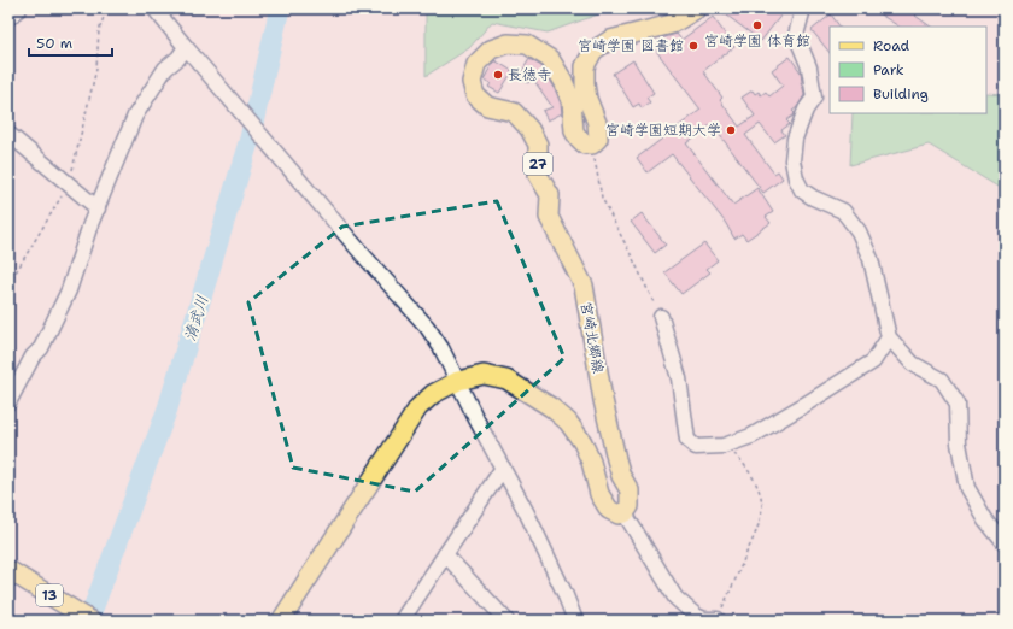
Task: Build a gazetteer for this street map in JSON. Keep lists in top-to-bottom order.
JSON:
{
  "streets": {
    "main road": ["27", "宮崎北郷線", "13"]
  },
  "water": ["清武川"],
  "places": [
    "宮崎学園 体育館",
    "宮崎学園 図書館",
    "長徳寺",
    "宮崎学園短期大学"
  ],
  "legend": ["Road", "Park", "Building"],
  "scale_bar": "50 m"
}
